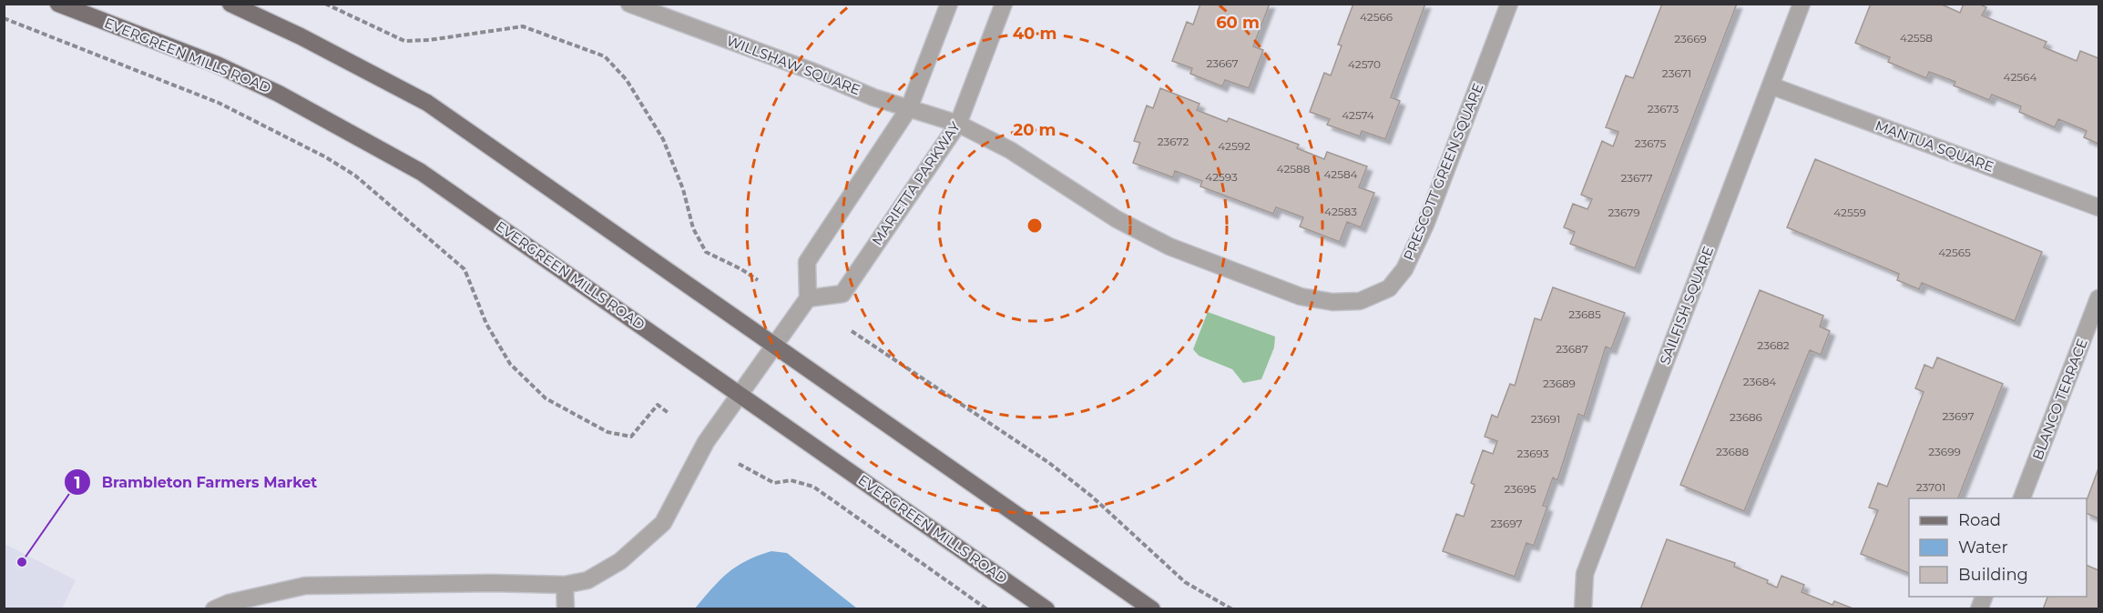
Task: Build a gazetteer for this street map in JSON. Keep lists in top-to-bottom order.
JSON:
{
  "streets": {
    "main road": ["EVERGREEN MILLS ROAD"],
    "street": [
      "WILLSHAW SQUARE",
      "MANTUA SQUARE",
      "PRESCOTT GREEN SQUARE",
      "MARIETTA PARKWAY",
      "SAILFISH SQUARE",
      "BLANCO TERRACE"
    ]
  },
  "crossings": [
    ["WILLSHAW SQUARE", "PRESCOTT GREEN SQUARE"],
    ["WILLSHAW SQUARE", "MARIETTA PARKWAY"],
    ["MANTUA SQUARE", "SAILFISH SQUARE"],
    ["PRESCOTT GREEN SQUARE", "MARIETTA PARKWAY"]
  ],
  "places": ["Brambleton Farmers Market"],
  "house_numbers": [
    "42566",
    "42558",
    "23669",
    "23667",
    "42570",
    "23671",
    "42564",
    "23673",
    "42574",
    "23672",
    "23675",
    "42592",
    "42588",
    "42584",
    "42593",
    "23677",
    "42583",
    "23679",
    "42559",
    "42565",
    "23685",
    "23682",
    "23687",
    "23684",
    "23689",
    "23697",
    "23686",
    "23691",
    "23688",
    "23699",
    "23693",
    "23701",
    "23695",
    "23697"
  ],
  "legend": ["Road", "Water", "Building"],
  "rings": ["60 m", "40 m", "20 m"]
}
